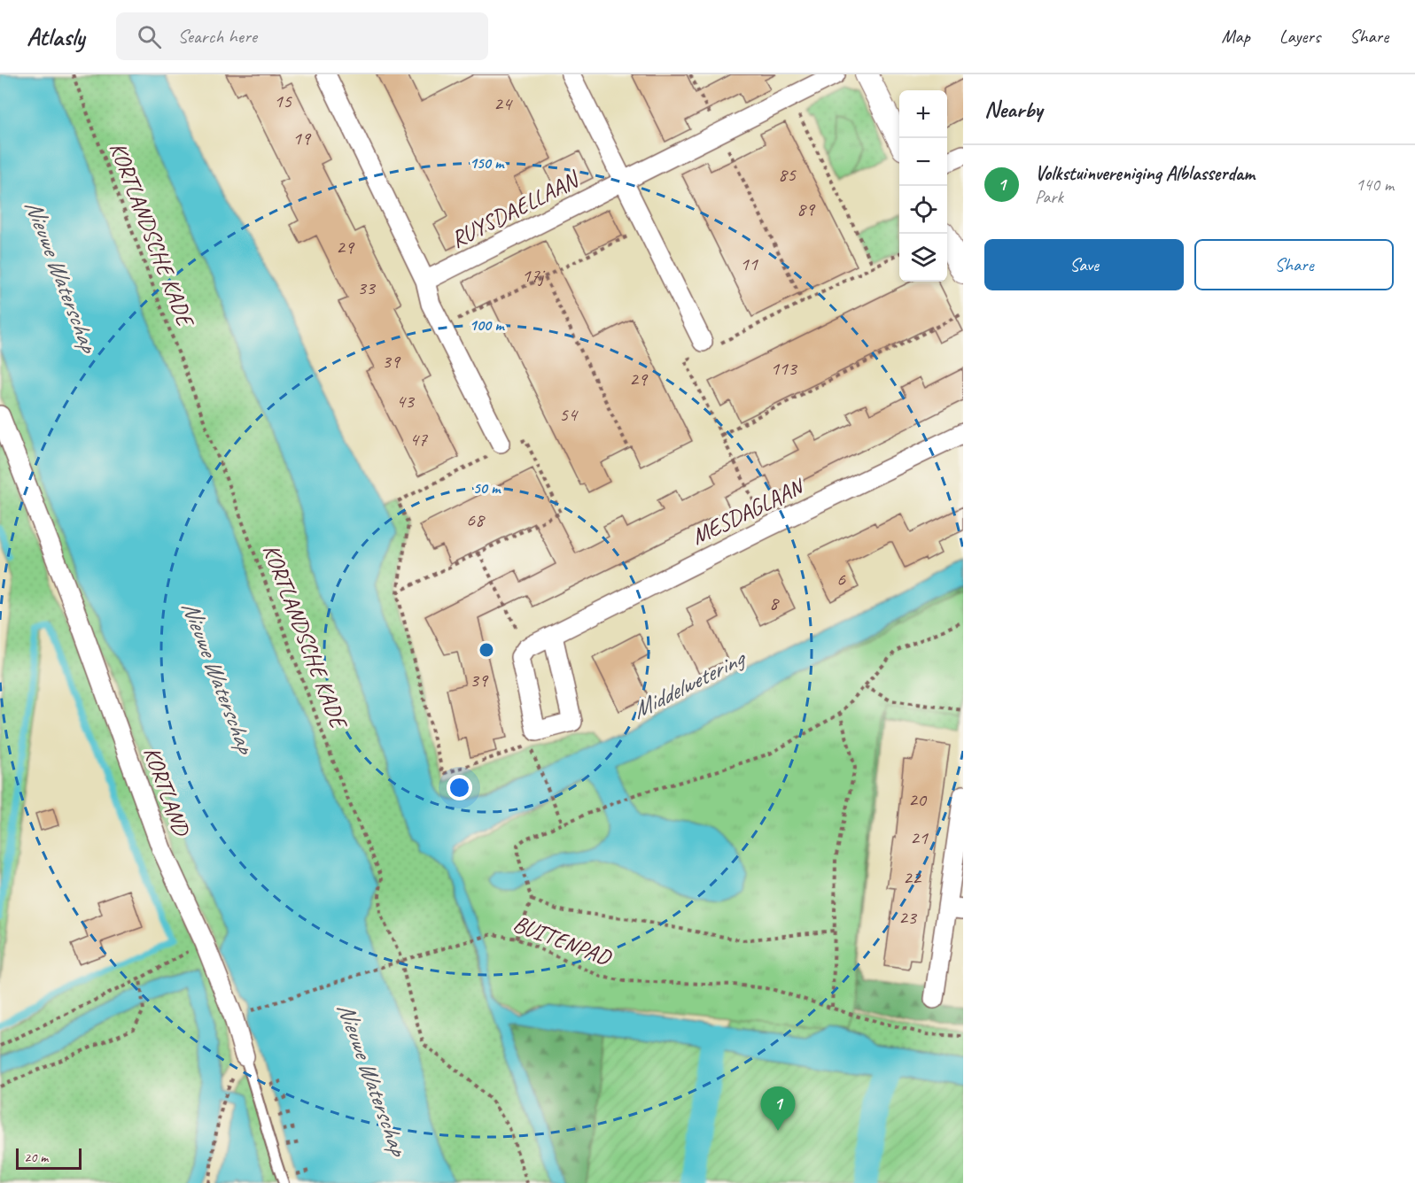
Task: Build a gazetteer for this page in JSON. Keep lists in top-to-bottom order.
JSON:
{
  "streets": {
    "street": ["RUYSDAELLAAN", "MESDAGLAAN", "KORTLAND"],
    "path": ["KORTLANDSCHE KADE", "BUITENPAD"]
  },
  "crossings": [
    ["KORTLANDSCHE KADE", "BUITENPAD"]
  ],
  "water": ["Nieuwe Waterschap", "Middelwetering"],
  "house_numbers": [
    "15",
    "24",
    "19",
    "85",
    "89",
    "29",
    "11",
    "17j",
    "33",
    "39",
    "113",
    "29",
    "43",
    "54",
    "47",
    "68",
    "6",
    "8",
    "39",
    "20",
    "21",
    "22",
    "23"
  ],
  "scale_bar": "20 m",
  "page": {
    "header": "Atlasly",
    "search": "Search here",
    "nav": ["Map", "Layers", "Share"],
    "heading": "Nearby",
    "map_buttons": ["+", "−"],
    "list": [
      {
        "mark": "1",
        "name": "Volkstuinvereniging Alblasserdam",
        "note": "Park",
        "value": "140 m"
      }
    ],
    "buttons": ["Save", "Share"],
    "pins": "1",
    "scale": "20 m"
  },
  "rings": ["150 m", "100 m", "50 m"]
}
